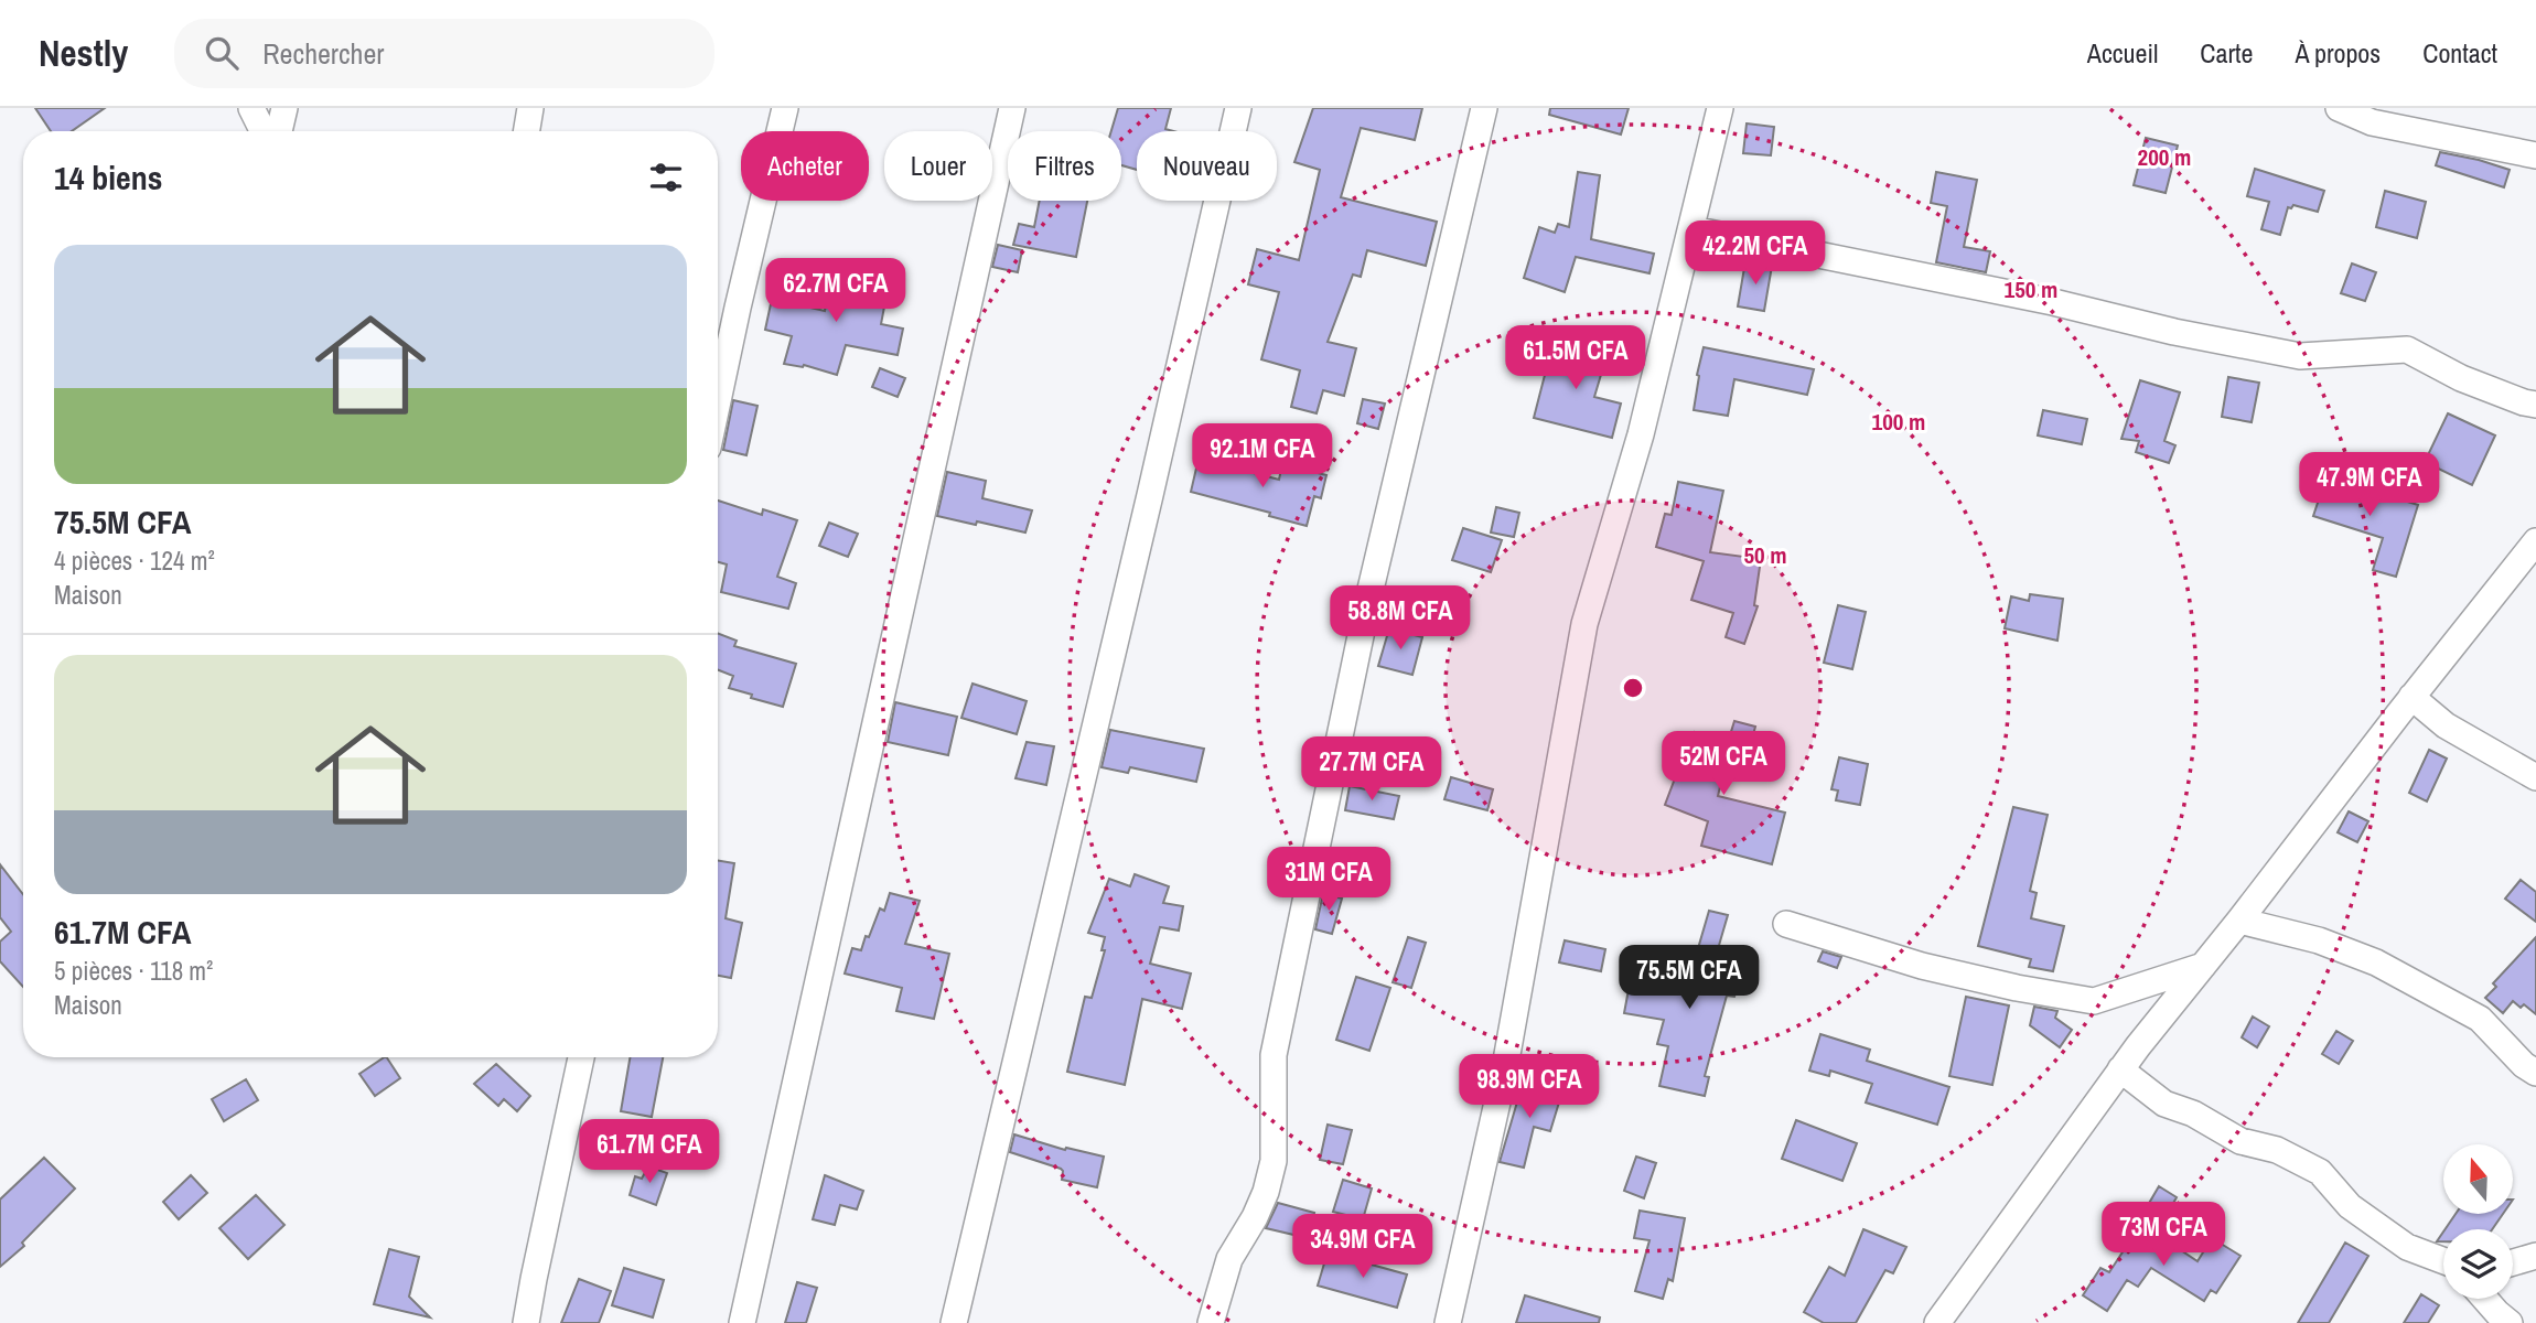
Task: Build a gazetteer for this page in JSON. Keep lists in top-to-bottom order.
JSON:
{
  "north": "top",
  "page": {
    "header": "Nestly",
    "search": "Rechercher",
    "nav": [
      "Accueil",
      "Carte",
      "À propos",
      "Contact"
    ],
    "chip": [
      "Acheter",
      "Louer",
      "Filtres",
      "Nouveau"
    ],
    "heading": "14 biens",
    "price": [
      "42.2M CFA",
      "62.7M CFA",
      "61.5M CFA",
      "92.1M CFA",
      "47.9M CFA",
      "58.8M CFA",
      "52M CFA",
      "27.7M CFA",
      "31M CFA",
      "75.5M CFA",
      "98.9M CFA",
      "61.7M CFA",
      "73M CFA",
      "34.9M CFA"
    ],
    "list": [
      {
        "name": "75.5M CFA",
        "note": "4 pièces · 124 m² · Maison"
      },
      {
        "name": "61.7M CFA",
        "note": "5 pièces · 118 m² · Maison"
      }
    ]
  },
  "rings": [
    "200 m",
    "150 m",
    "100 m",
    "50 m"
  ]
}
